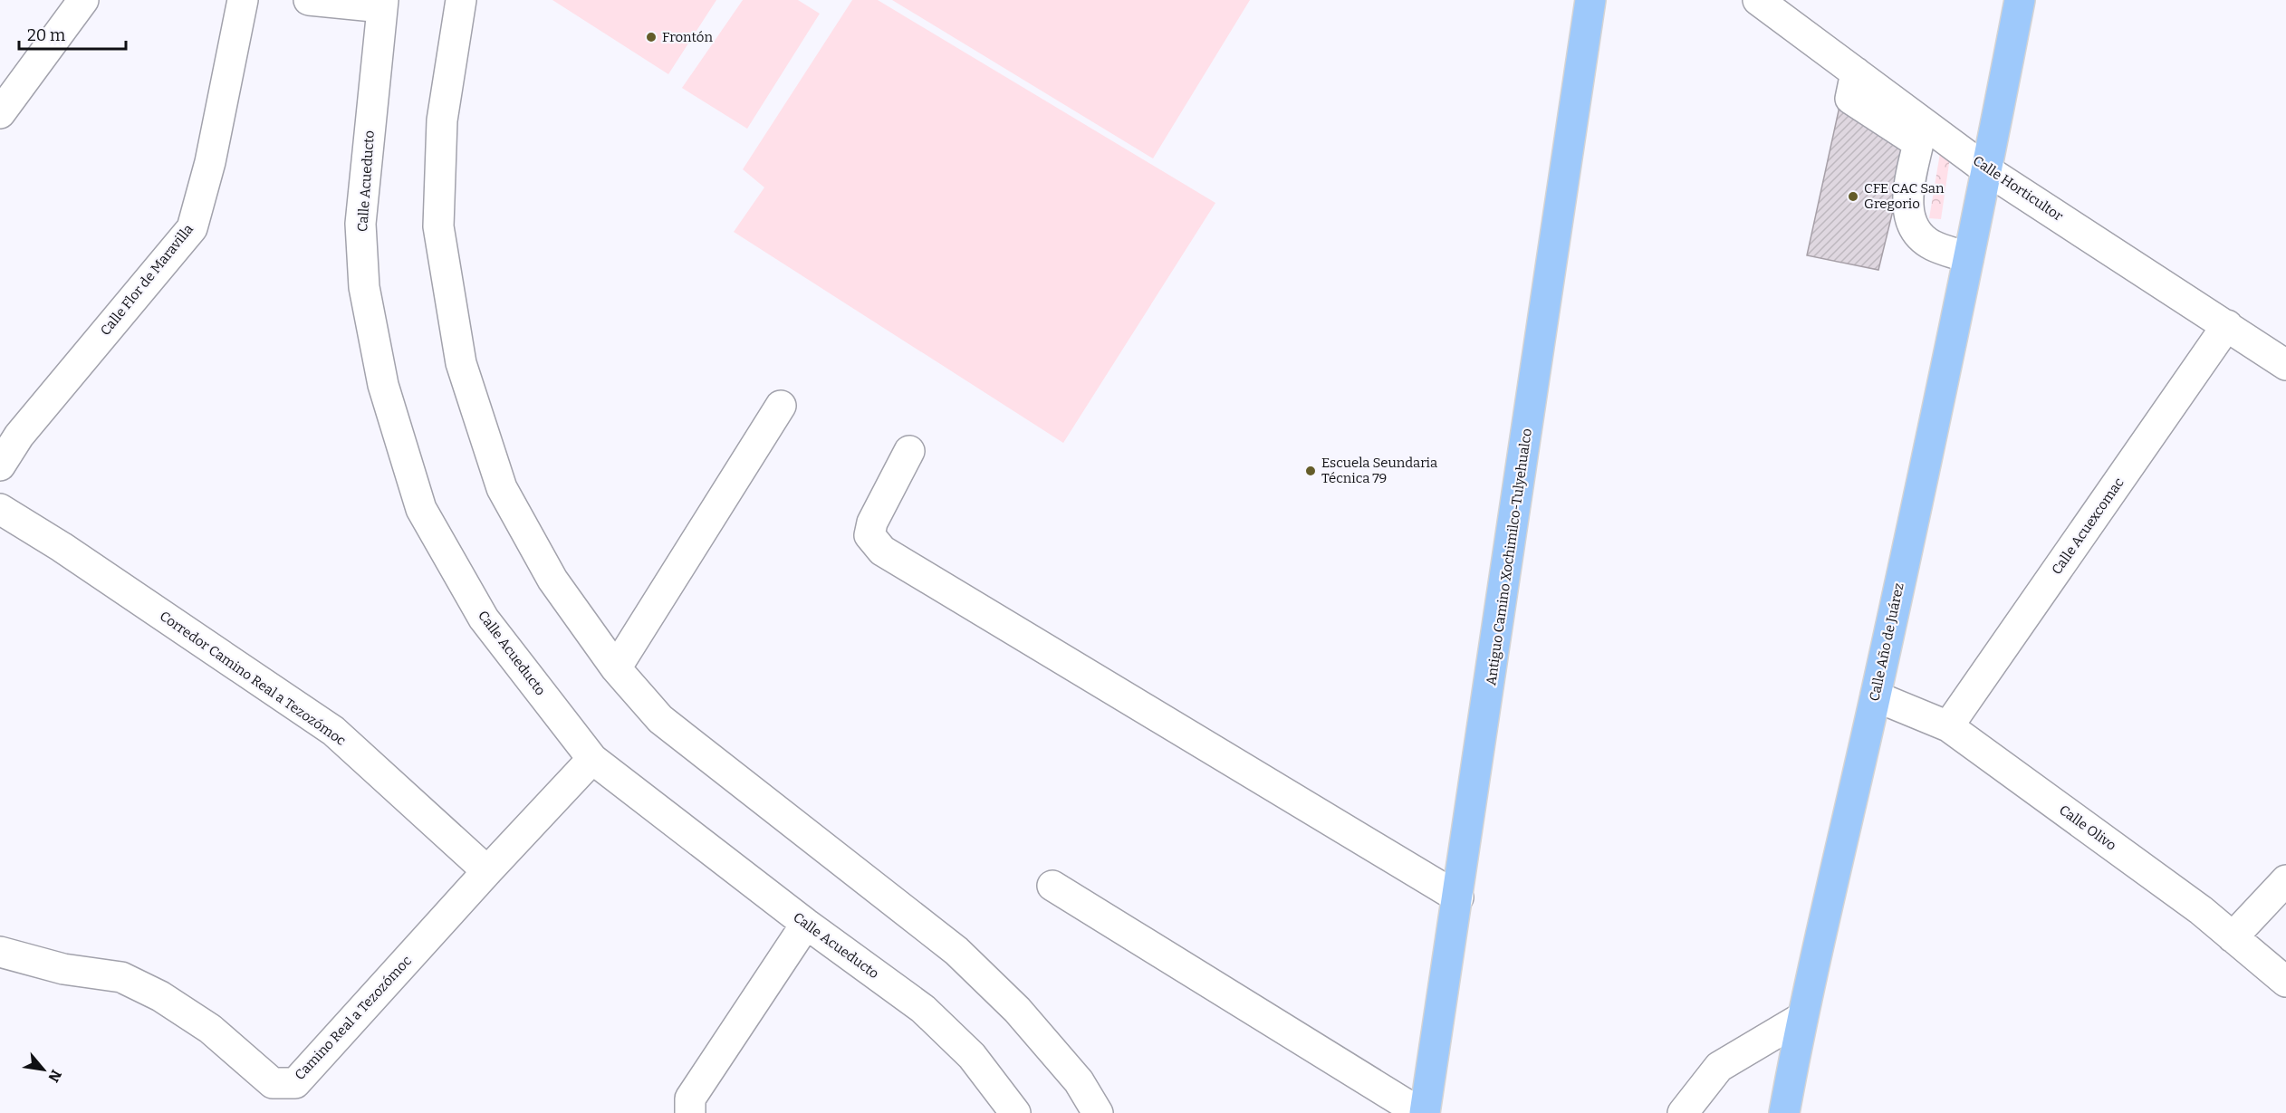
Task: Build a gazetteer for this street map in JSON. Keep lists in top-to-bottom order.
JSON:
{
  "streets": {
    "main road": ["Antiguo Camino Xochimilco-Tulyehualco", "Calle Año de Juárez"],
    "street": [
      "Calle Acueducto",
      "Calle Horticultor",
      "Calle Flor de Maravilla",
      "Calle Acuexcomac",
      "Corredor Camino Real a Tezozómoc",
      "Calle Olivo",
      "Camino Real a Tezozómoc"
    ]
  },
  "crossings": [
    ["Calle Acueducto", "Camino Real a Tezozómoc"],
    ["Calle Horticultor", "Calle Acuexcomac"],
    ["Calle Horticultor", "Calle Año de Juárez"],
    ["Calle Acuexcomac", "Calle Olivo"],
    ["Calle Año de Juárez", "Calle Olivo"],
    ["Corredor Camino Real a Tezozómoc", "Camino Real a Tezozómoc"]
  ],
  "places": ["Frontón", "CFE CAC San Gregorio", "Escuela Seundaria Técnica 79"],
  "scale_bar": "20 m",
  "north": "bottom right"
}
